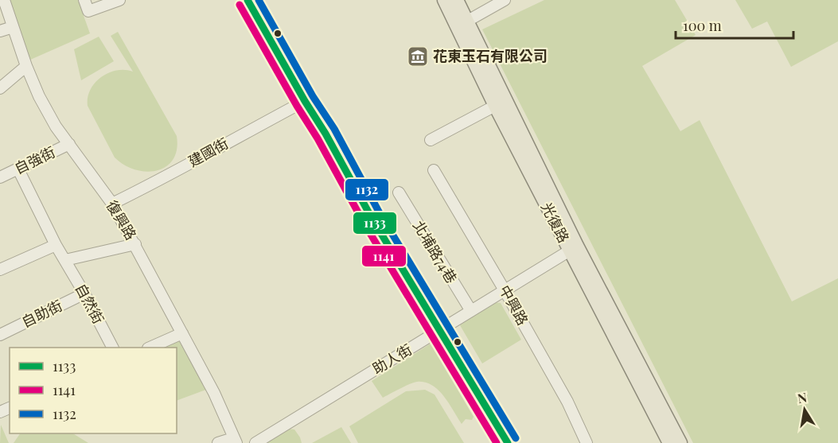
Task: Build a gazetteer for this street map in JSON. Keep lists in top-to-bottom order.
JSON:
{
  "streets": {
    "main road": ["光復路"],
    "street": [
      "建國街",
      "自強街",
      "復興路",
      "北埔路74巷",
      "自然街",
      "中興路",
      "自助街",
      "助人街"
    ]
  },
  "crossings": [
    ["建國街", "復興路"],
    ["自強街", "復興路"],
    ["自強街", "自然街"],
    ["光復路", "助人街"],
    ["北埔路74巷", "助人街"],
    ["自然街", "自助街"],
    ["中興路", "助人街"]
  ],
  "places": {
    "museum": ["花東玉石有限公司"]
  },
  "lines": ["transit line 1133", "transit line 1132", "transit line 1141"],
  "legend": ["1133", "1141", "1132"],
  "scale_bar": "100 m",
  "north": "top"
}
